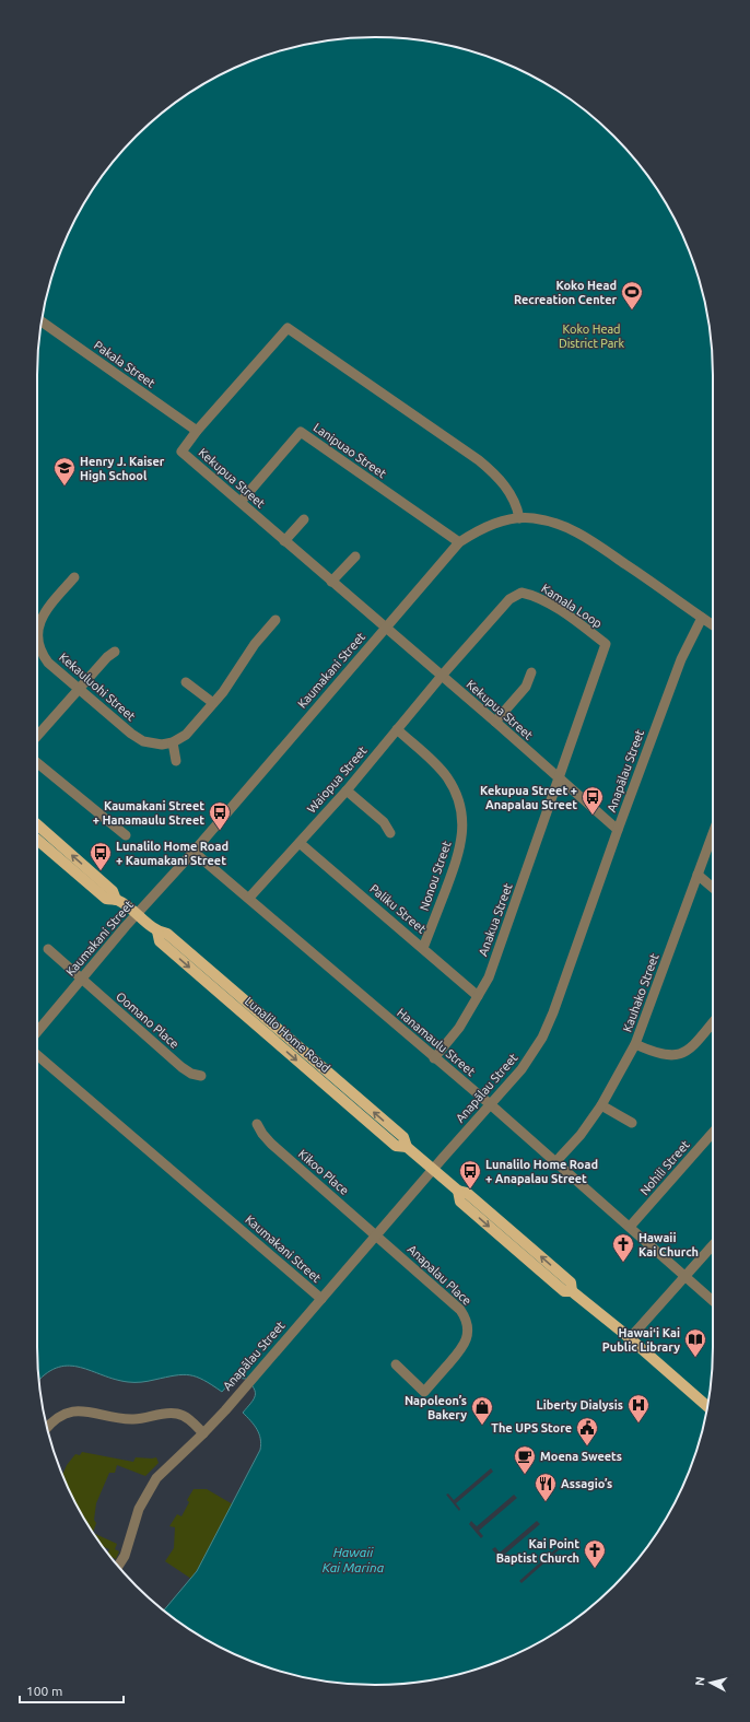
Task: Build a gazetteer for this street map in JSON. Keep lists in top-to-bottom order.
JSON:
{
  "streets": {
    "main road": ["Lunalilo Home Road"],
    "street": [
      "Pakala Street",
      "Lanipuao Street",
      "Kekupua Street",
      "Kamala Loop",
      "Kaumakani Street",
      "Kekauluohi Street",
      "Anapālau Street",
      "Waiopua Street",
      "Nonou Street",
      "Paliku Street",
      "Anakua Street",
      "Kauhako Street",
      "Oomano Place",
      "Hanamaulu Street",
      "Nohili Street",
      "Kikoo Place",
      "Anapalau Place"
    ]
  },
  "crossings": [
    ["Pakala Street", "Kekupua Street"],
    ["Lanipuao Street", "Kekupua Street"],
    ["Lanipuao Street", "Kaumakani Street"],
    ["Kekupua Street", "Kamala Loop"],
    ["Kekupua Street", "Kaumakani Street"],
    ["Kekupua Street", "Anapālau Street"],
    ["Kekupua Street", "Waiopua Street"],
    ["Kekupua Street", "Anakua Street"],
    ["Kamala Loop", "Waiopua Street"],
    ["Kamala Loop", "Anakua Street"],
    ["Kaumakani Street", "Anapālau Street"],
    ["Kaumakani Street", "Oomano Place"],
    ["Kaumakani Street", "Lunalilo Home Road"],
    ["Kaumakani Street", "Hanamaulu Street"],
    ["Anapālau Street", "Lunalilo Home Road"],
    ["Anapālau Street", "Hanamaulu Street"],
    ["Anapālau Street", "Kikoo Place"],
    ["Anapālau Street", "Anapalau Place"],
    ["Waiopua Street", "Nonou Street"],
    ["Waiopua Street", "Paliku Street"],
    ["Waiopua Street", "Hanamaulu Street"],
    ["Nonou Street", "Paliku Street"],
    ["Paliku Street", "Anakua Street"],
    ["Anakua Street", "Hanamaulu Street"],
    ["Kauhako Street", "Hanamaulu Street"],
    ["Hanamaulu Street", "Nohili Street"],
    ["Kikoo Place", "Anapalau Place"]
  ],
  "water": ["Hawaii Kai Marina"],
  "parks": ["Koko Head District Park"],
  "places": {
    "sports": ["Koko Head Recreation Center"],
    "school or university": ["Henry J. Kaiser High School"],
    "bus stop": [
      "Kekupua Street + Anapalau Street",
      "Kaumakani Street + Hanamaulu Street",
      "Lunalilo Home Road + Kaumakani Street",
      "Lunalilo Home Road + Anapalau Street"
    ],
    "church": ["Hawaii Kai Church", "Kai Point Baptist Church"],
    "library": ["Hawaiʻi Kai Public Library"],
    "hospital": ["Liberty Dialysis"],
    "shop": ["Napoleon’s Bakery"],
    "public building": ["The UPS Store"],
    "cafe": ["Moena Sweets"],
    "restaurant": ["Assagio’s"]
  },
  "scale_bar": "100 m",
  "north": "left"
}
